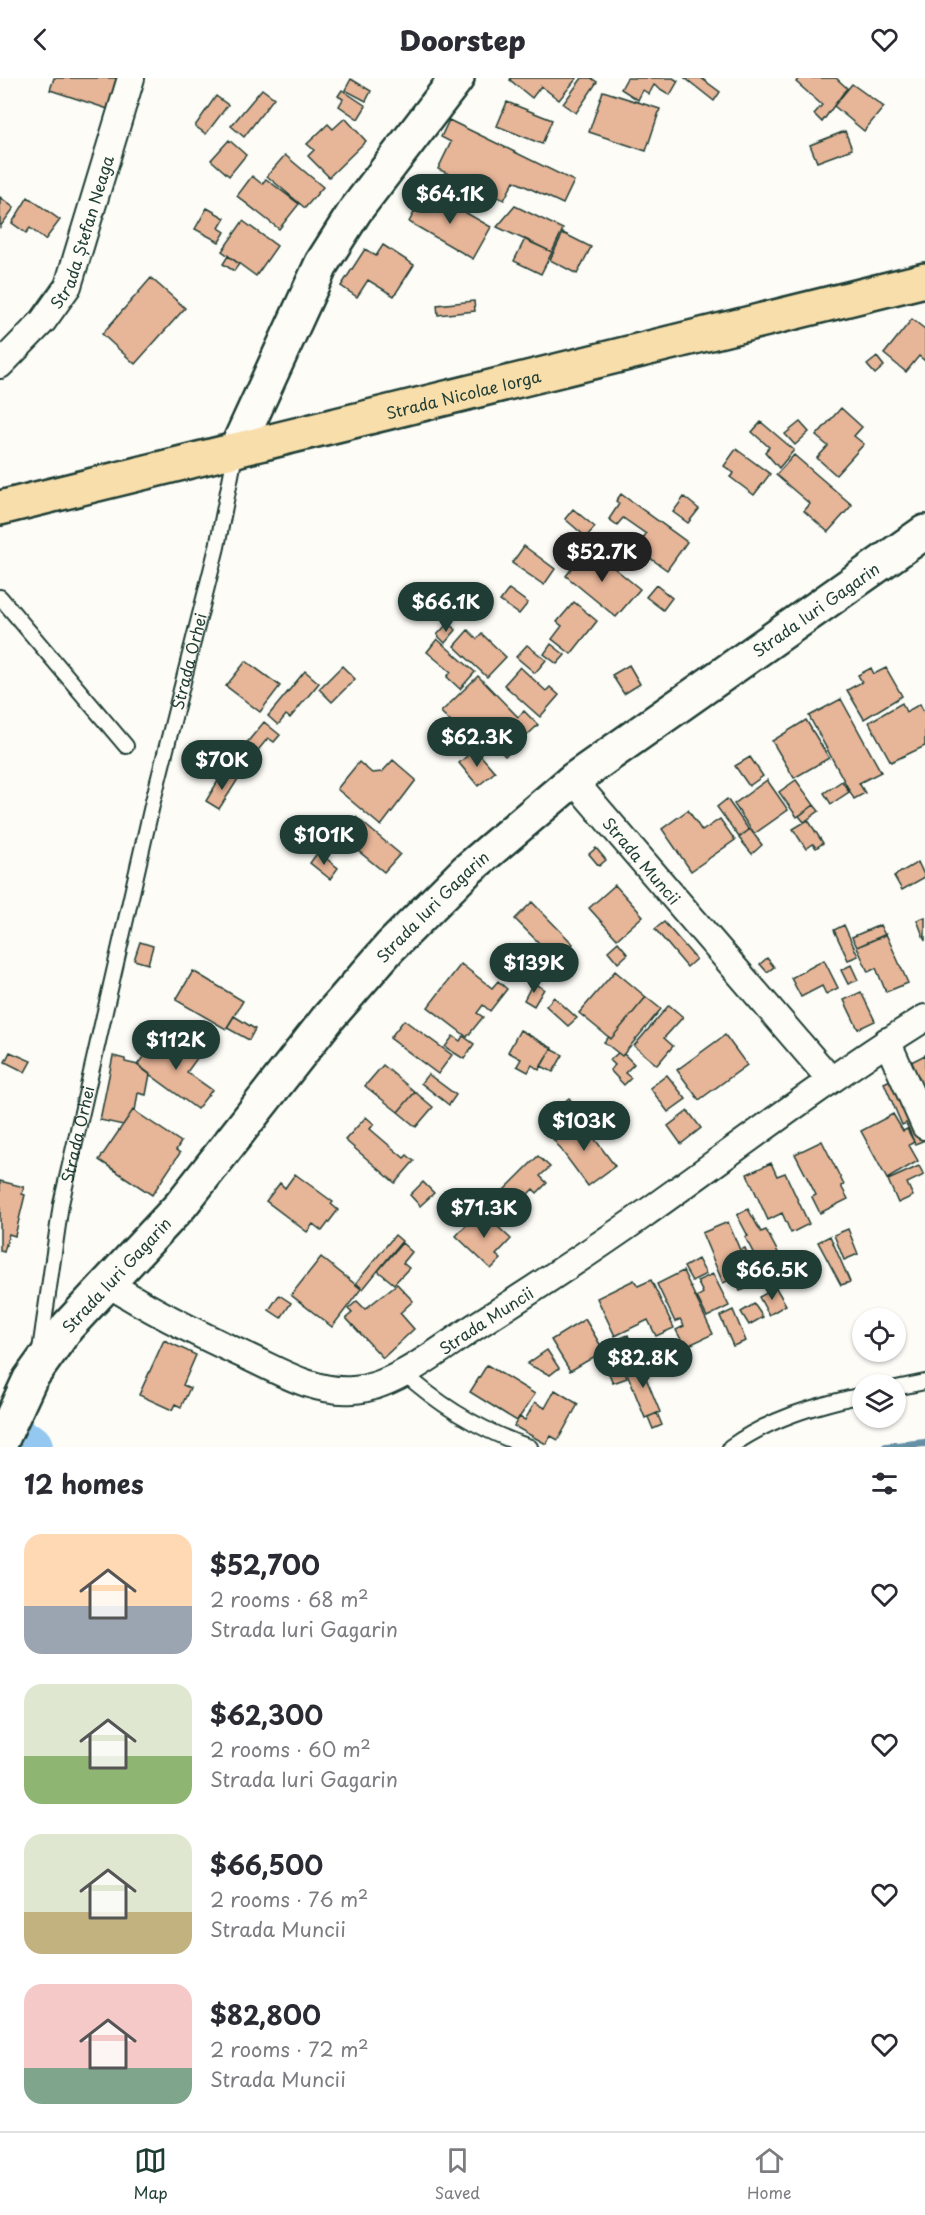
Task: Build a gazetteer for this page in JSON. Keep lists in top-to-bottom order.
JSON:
{
  "streets": {
    "main road": ["Strada Nicolae Iorga"],
    "street": [
      "Strada Ștefan Neaga",
      "Strada Iuri Gagarin",
      "Strada Orhei",
      "Strada Muncii"
    ]
  },
  "crossings": [
    ["Strada Nicolae Iorga", "Strada Orhei"],
    ["Strada Iuri Gagarin", "Strada Orhei"],
    ["Strada Iuri Gagarin", "Strada Muncii"]
  ],
  "page": {
    "header": "Doorstep",
    "price": [
      "$64.1K",
      "$52.7K",
      "$66.1K",
      "$62.3K",
      "$70K",
      "$101K",
      "$139K",
      "$112K",
      "$103K",
      "$71.3K",
      "$66.5K",
      "$82.8K"
    ],
    "heading": "12 homes",
    "list": [
      {
        "name": "$52,700",
        "note": "2 rooms · 68 m² · Strada Iuri Gagarin"
      },
      {
        "name": "$62,300",
        "note": "2 rooms · 60 m² · Strada Iuri Gagarin"
      },
      {
        "name": "$66,500",
        "note": "2 rooms · 76 m² · Strada Muncii"
      },
      {
        "name": "$82,800",
        "note": "2 rooms · 72 m² · Strada Muncii"
      }
    ],
    "tabs": ["Map", "Saved", "Home"]
  }
}
